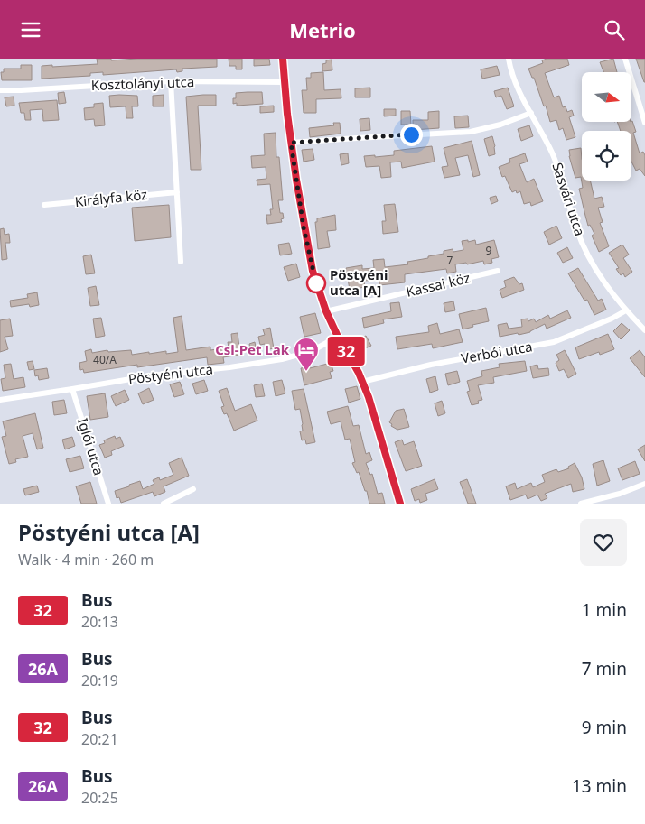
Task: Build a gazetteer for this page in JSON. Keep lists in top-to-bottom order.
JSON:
{
  "streets": {
    "street": [
      "Kosztolányi utca",
      "Királyfa köz",
      "Sasvári utca",
      "Kassai köz",
      "Verbói utca",
      "Pöstyéni utca",
      "Iglói utca"
    ]
  },
  "crossings": [
    ["Sasvári utca", "Verbói utca"],
    ["Pöstyéni utca", "Iglói utca"]
  ],
  "places": {
    "other": ["Pöstyéni utca [A]"],
    "hotel": ["Csi-Pet Lak"]
  },
  "lines": ["bus line 32"],
  "house_numbers": ["9", "7", "40/A"],
  "north": "right",
  "page": {
    "header": "Metrio",
    "on_map": "32",
    "heading": ["Pöstyéni utca [A]", "Walk · 4 min · 260 m"],
    "list": [
      {
        "mark": "32",
        "name": "Bus",
        "note": "20:13",
        "value": "1 min"
      },
      {
        "mark": "26A",
        "name": "Bus",
        "note": "20:19",
        "value": "7 min"
      },
      {
        "mark": "32",
        "name": "Bus",
        "note": "20:21",
        "value": "9 min"
      },
      {
        "mark": "26A",
        "name": "Bus",
        "note": "20:25",
        "value": "13 min"
      }
    ]
  }
}
